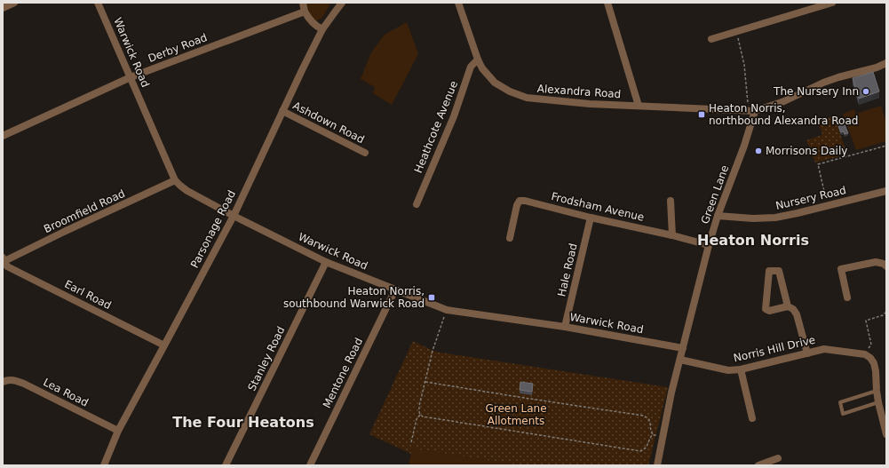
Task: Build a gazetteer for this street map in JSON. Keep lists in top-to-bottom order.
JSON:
{
  "streets": {
    "street": [
      "Derby Road",
      "Warwick Road",
      "Alexandra Road",
      "Ashdown Road",
      "Heathcote Avenue",
      "Green Lane",
      "Nursery Road",
      "Frodsham Avenue",
      "Broomfield Road",
      "Parsonage Road",
      "Hale Road",
      "Earl Road",
      "Norris Hill Drive",
      "Stanley Road",
      "Mentone Road",
      "Lea Road"
    ]
  },
  "crossings": [
    ["Derby Road", "Warwick Road"],
    ["Warwick Road", "Green Lane"],
    ["Warwick Road", "Broomfield Road"],
    ["Warwick Road", "Parsonage Road"],
    ["Warwick Road", "Hale Road"],
    ["Warwick Road", "Stanley Road"],
    ["Warwick Road", "Mentone Road"],
    ["Alexandra Road", "Heathcote Avenue"],
    ["Alexandra Road", "Green Lane"],
    ["Ashdown Road", "Parsonage Road"],
    ["Green Lane", "Nursery Road"],
    ["Green Lane", "Frodsham Avenue"],
    ["Green Lane", "Norris Hill Drive"],
    ["Frodsham Avenue", "Hale Road"],
    ["Broomfield Road", "Earl Road"],
    ["Parsonage Road", "Earl Road"],
    ["Parsonage Road", "Lea Road"]
  ],
  "districts": ["Heaton Norris", "The Four Heatons"],
  "parks": ["Green Lane Allotments"],
  "places": {
    "other": ["The Nursery Inn", "Morrisons Daily"],
    "transit": ["Heaton Norris, northbound Alexandra Road", "Heaton Norris, southbound Warwick Road"]
  }
}
